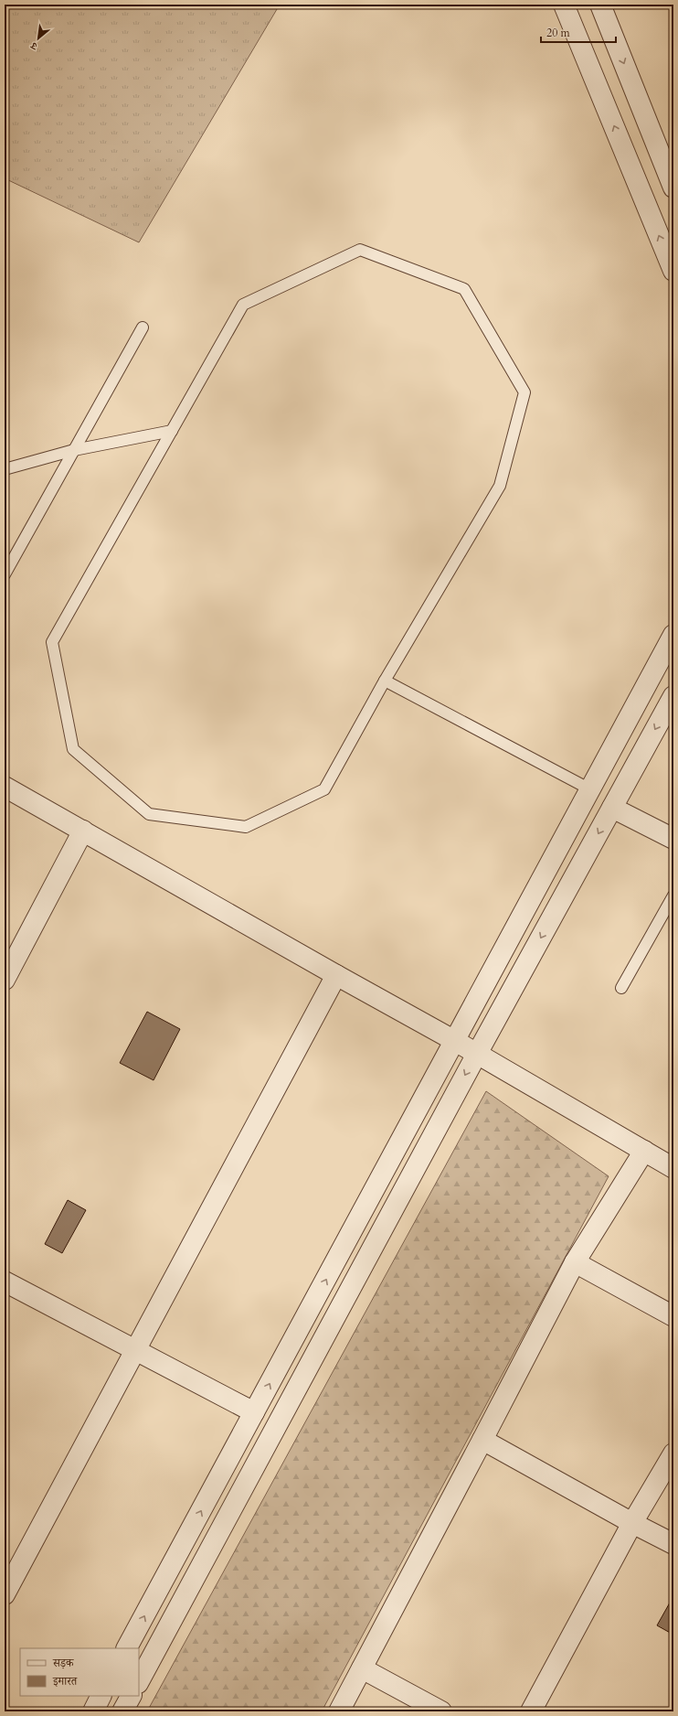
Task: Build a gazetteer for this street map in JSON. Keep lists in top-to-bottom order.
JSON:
{
  "legend": ["सड़क", "इमारत"],
  "scale_bar": "20 m",
  "north": "bottom left"
}
